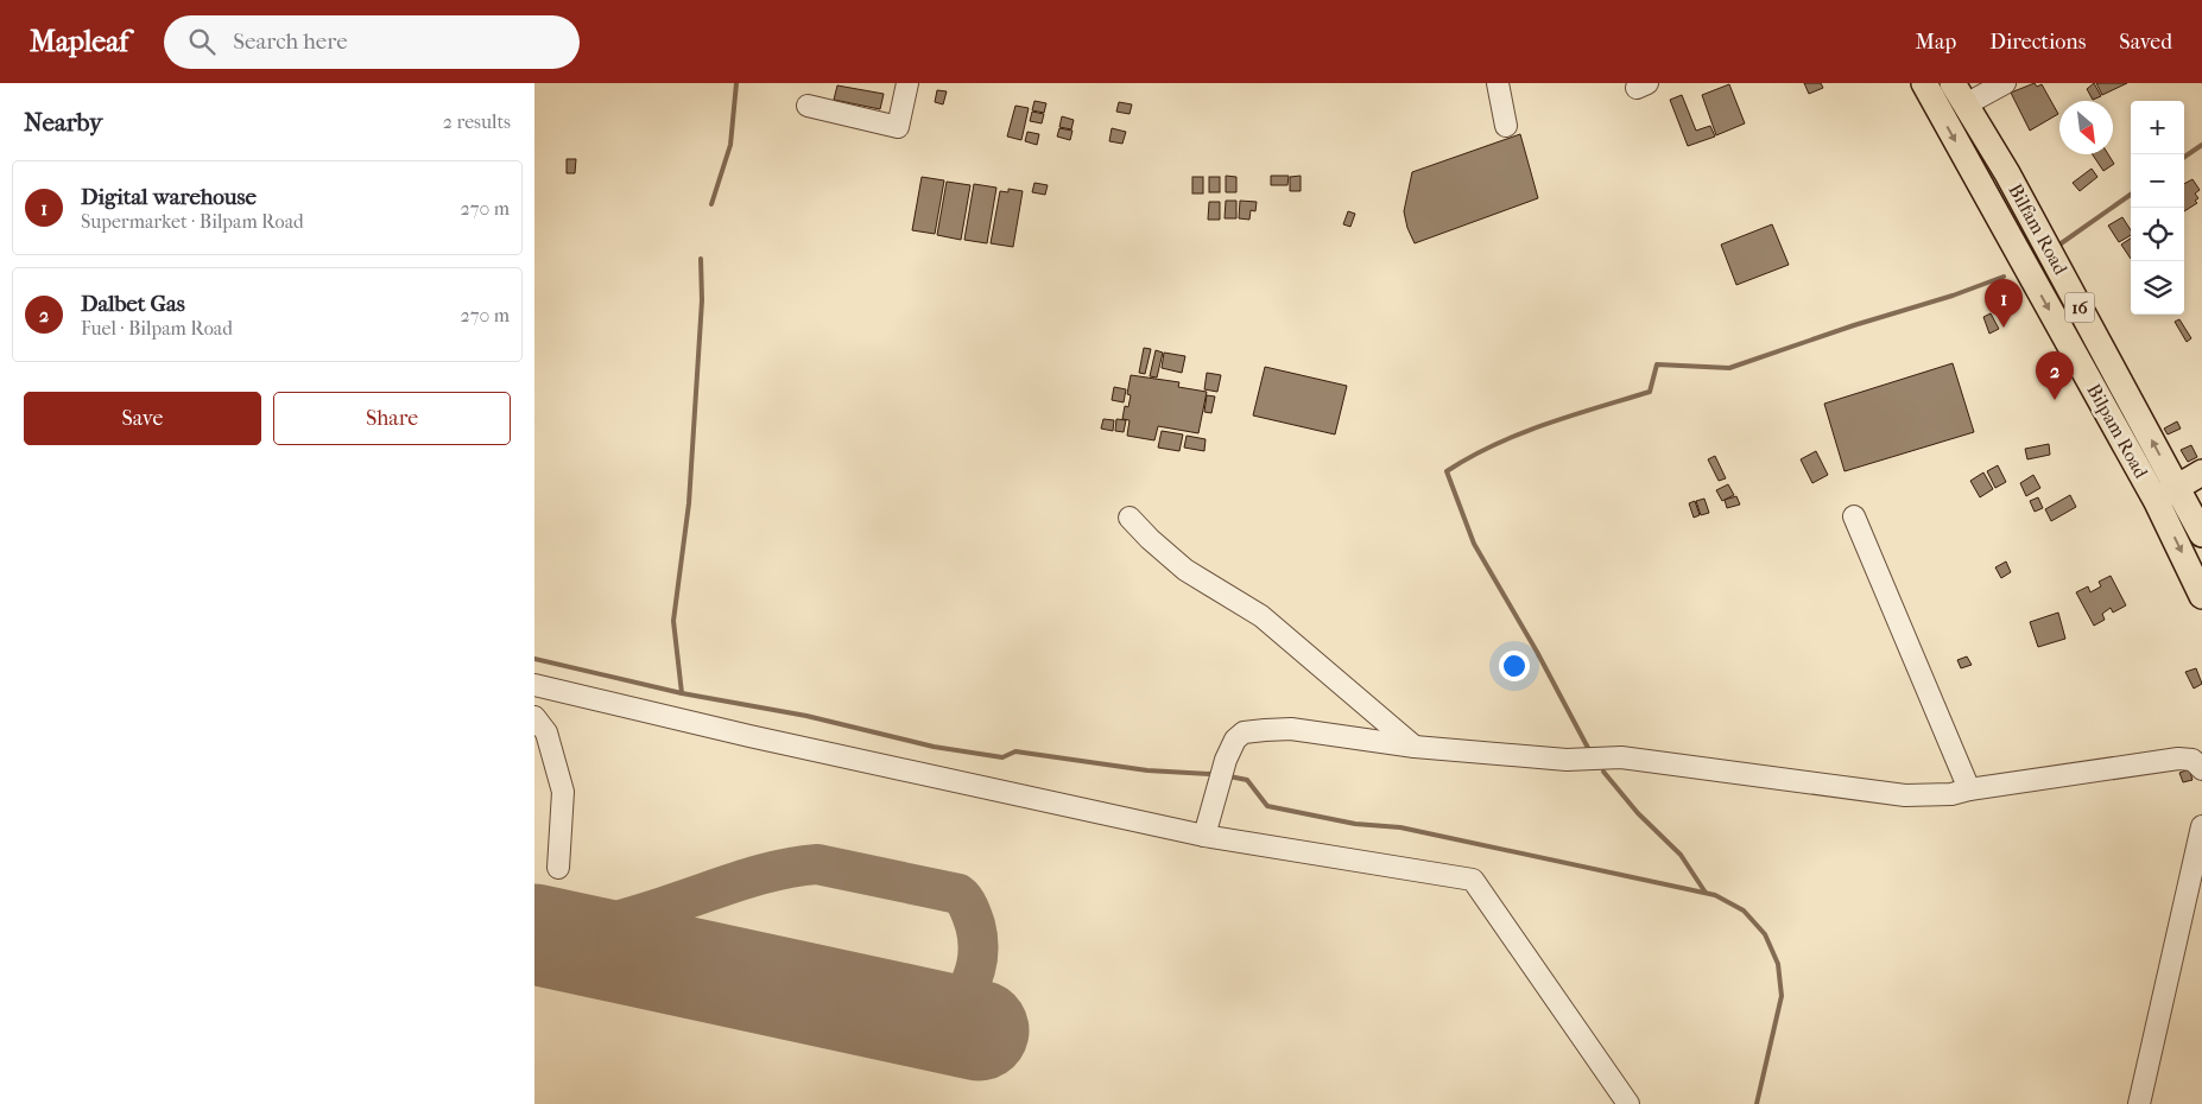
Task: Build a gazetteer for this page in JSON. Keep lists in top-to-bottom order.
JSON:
{
  "streets": {
    "main road": ["Bilfam Road", "16", "Bilpam Road"]
  },
  "one_way": ["Bilfam Road", "Bilpam Road"],
  "north": "bottom right",
  "page": {
    "header": "Mapleaf",
    "search": "Search here",
    "nav": ["Map", "Directions", "Saved"],
    "heading": ["Nearby", "2 results"],
    "map_buttons": ["+", "−"],
    "list": [
      {
        "mark": "1",
        "name": "Digital warehouse",
        "note": "Supermarket · Bilpam Road",
        "value": "270 m"
      },
      {
        "mark": "2",
        "name": "Dalbet Gas",
        "note": "Fuel · Bilpam Road",
        "value": "270 m"
      }
    ],
    "pins": ["1", "2"],
    "buttons": ["Save", "Share"]
  }
}
